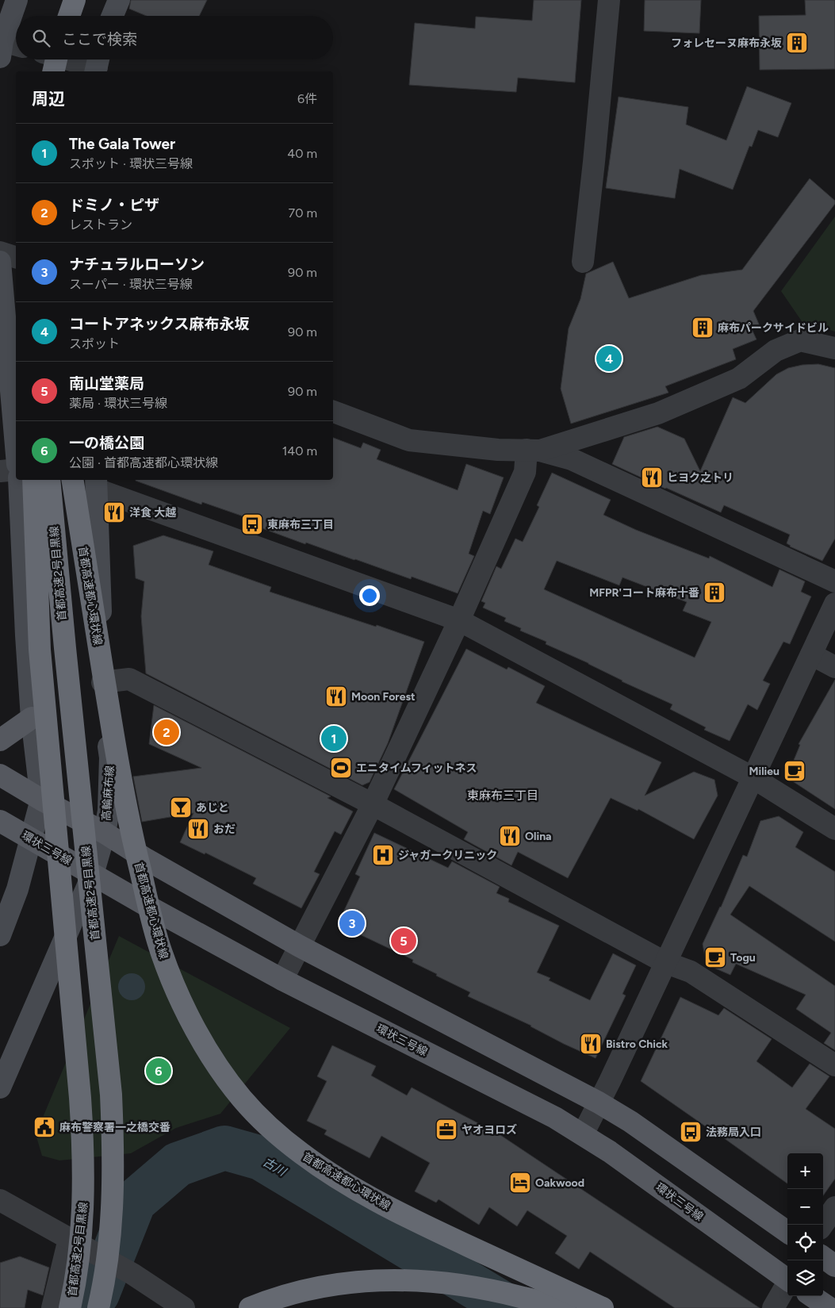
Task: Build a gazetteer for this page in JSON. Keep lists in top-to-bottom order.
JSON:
{
  "streets": {
    "highway": ["首都高速2号目黒線", "首都高速都心環状線"],
    "main road": ["高輪麻布線", "環状三号線"]
  },
  "crossings": [
    ["高輪麻布線", "環状三号線"]
  ],
  "districts": ["東麻布三丁目"],
  "water": ["古川"],
  "places": {
    "building": ["フォレセーヌ麻布永坂", "麻布パークサイドビル", "MFPR'コート麻布十番"],
    "restaurant": [
      "ヒヨク之トリ",
      "洋食 大越",
      "Moon Forest",
      "おだ",
      "Olina",
      "Bistro Chick"
    ],
    "bus stop": ["東麻布三丁目", "法務局入口"],
    "sports": ["エニタイムフィットネス"],
    "cafe": ["Milieu", "Togu"],
    "bar": ["あじと"],
    "hospital": ["ジャガークリニック"],
    "public building": ["麻布警察署一之橋交番"],
    "office": ["ヤオヨロズ"],
    "hotel": ["Oakwood"]
  },
  "page": {
    "search": "ここで検索",
    "heading": ["周辺", "6件"],
    "list": [
      {
        "mark": "1",
        "name": "The Gala Tower",
        "note": "スポット · 環状三号線",
        "value": "40 m"
      },
      {
        "mark": "2",
        "name": "ドミノ・ピザ",
        "note": "レストラン",
        "value": "70 m"
      },
      {
        "mark": "3",
        "name": "ナチュラルローソン",
        "note": "スーパー · 環状三号線",
        "value": "90 m"
      },
      {
        "mark": "4",
        "name": "コートアネックス麻布永坂",
        "note": "スポット",
        "value": "90 m"
      },
      {
        "mark": "5",
        "name": "南山堂薬局",
        "note": "薬局 · 環状三号線",
        "value": "90 m"
      },
      {
        "mark": "6",
        "name": "一の橋公園",
        "note": "公園 · 首都高速都心環状線",
        "value": "140 m"
      }
    ],
    "pins": [
      "4",
      "2",
      "1",
      "3",
      "5",
      "6"
    ],
    "map_buttons": ["+", "−"]
  }
}
